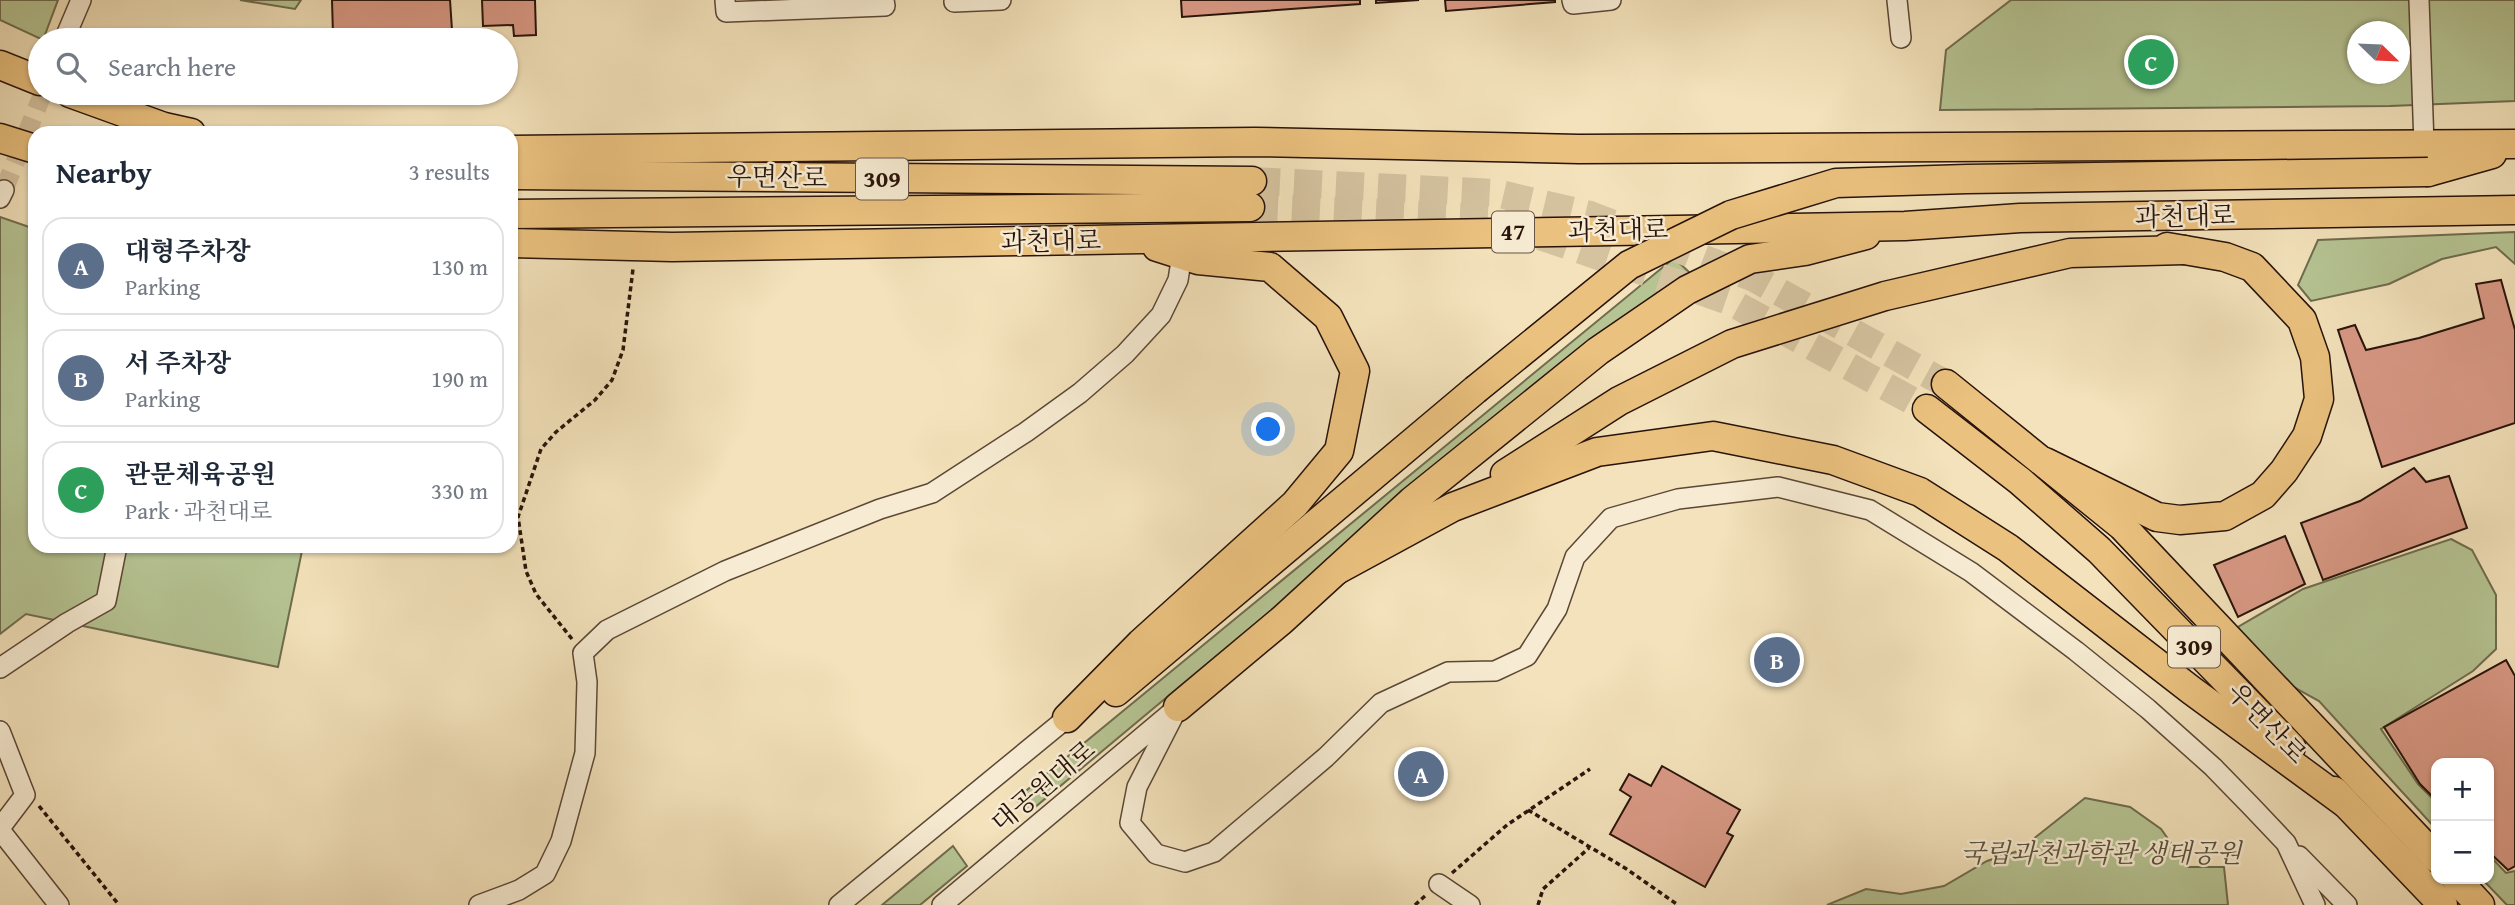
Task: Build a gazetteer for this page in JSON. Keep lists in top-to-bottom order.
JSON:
{
  "streets": {
    "highway": [
      "우면산로",
      "309",
      "과천대로",
      "47"
    ],
    "street": ["대공원대로"]
  },
  "parks": ["국립과천과학관 생태공원"],
  "north": "bottom right",
  "page": {
    "search": "Search here",
    "pins": ["C", "B", "A"],
    "heading": ["Nearby", "3 results"],
    "list": [
      {
        "mark": "A",
        "name": "대형주차장",
        "note": "Parking",
        "value": "130 m"
      },
      {
        "mark": "B",
        "name": "서 주차장",
        "note": "Parking",
        "value": "190 m"
      },
      {
        "mark": "C",
        "name": "관문체육공원",
        "note": "Park · 과천대로",
        "value": "330 m"
      }
    ],
    "map_buttons": ["+", "−"]
  }
}
